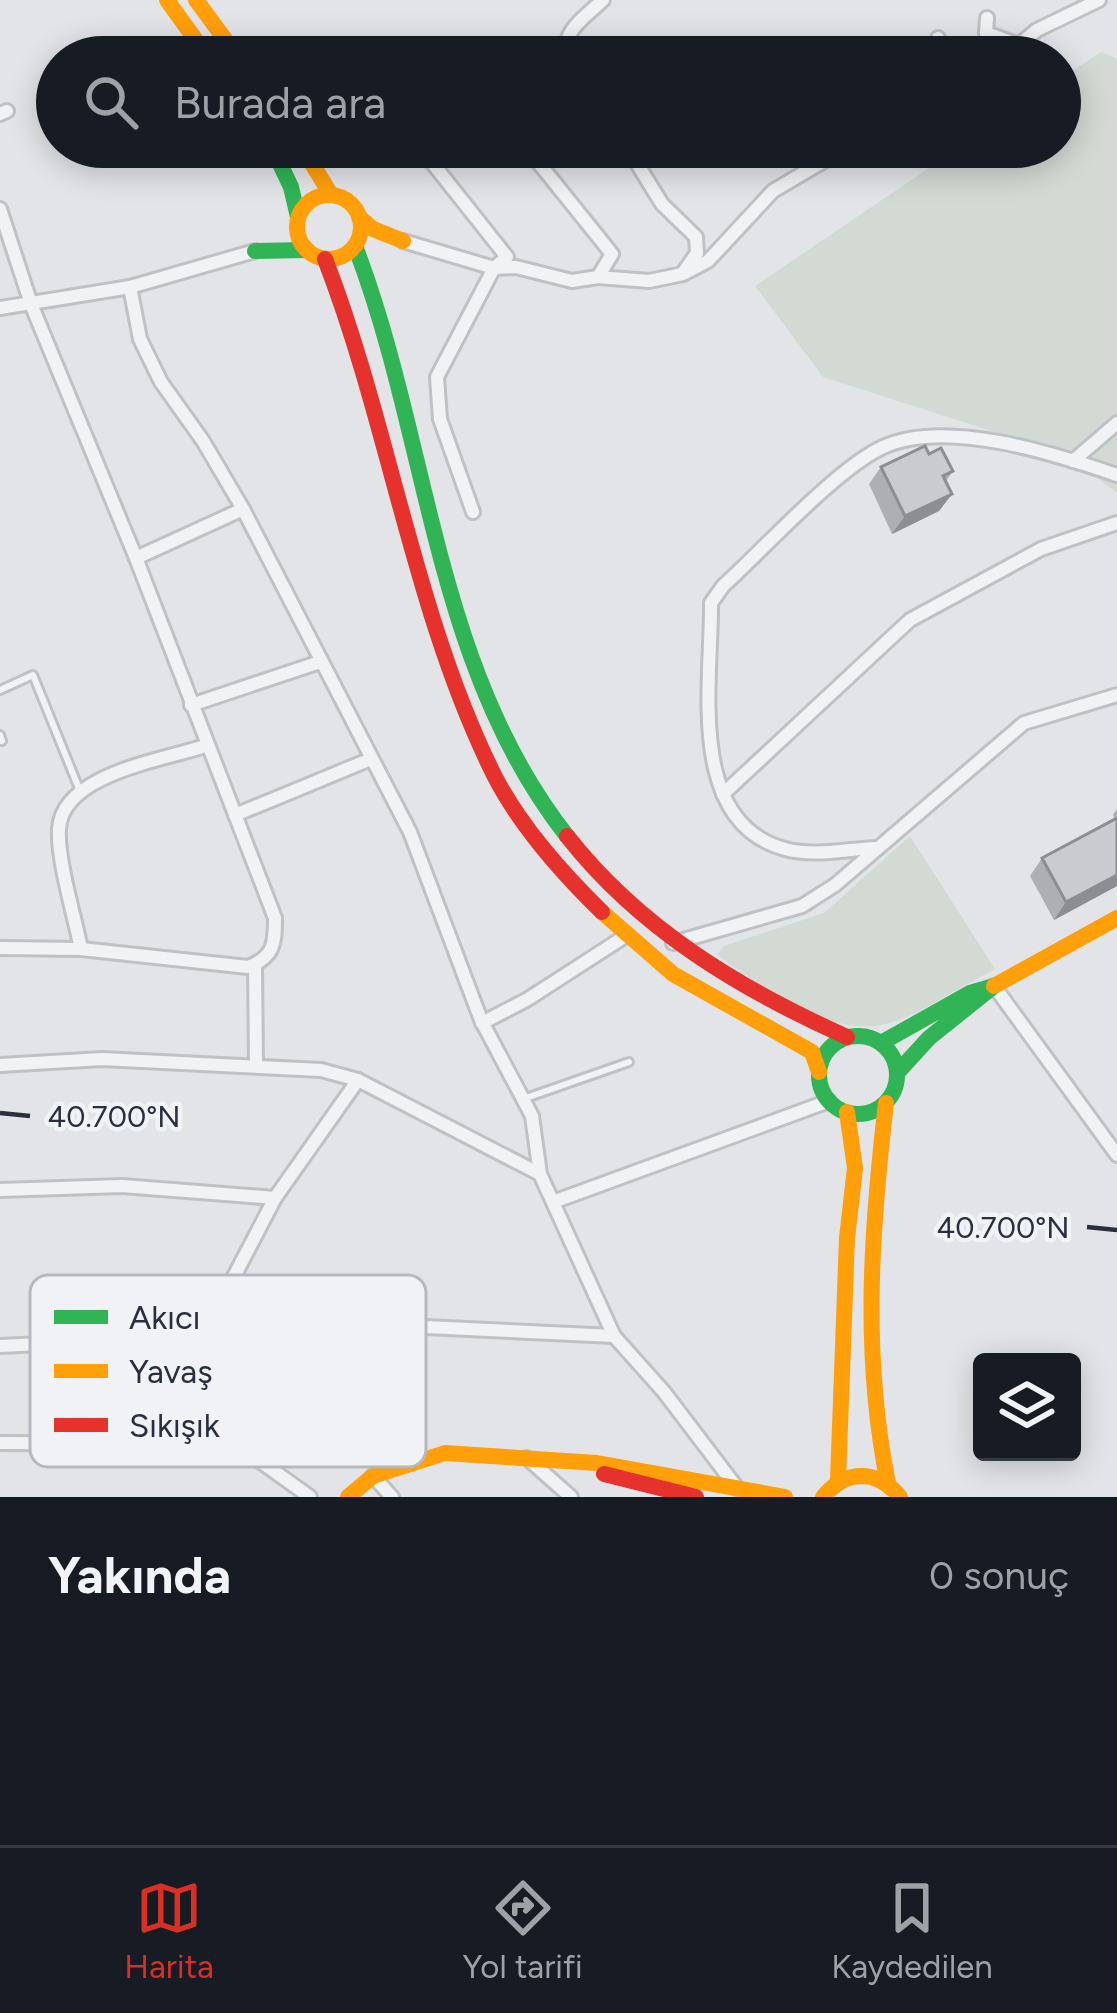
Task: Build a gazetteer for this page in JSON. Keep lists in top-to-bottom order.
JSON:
{
  "legend": ["Akıcı", "Yavaş", "Sıkışık"],
  "page": {
    "search": "Burada ara",
    "heading": ["Yakında", "0 sonuç"],
    "nav": ["Harita", "Yol tarifi", "Kaydedilen"]
  },
  "coordinates": ["40.700°N"]
}
